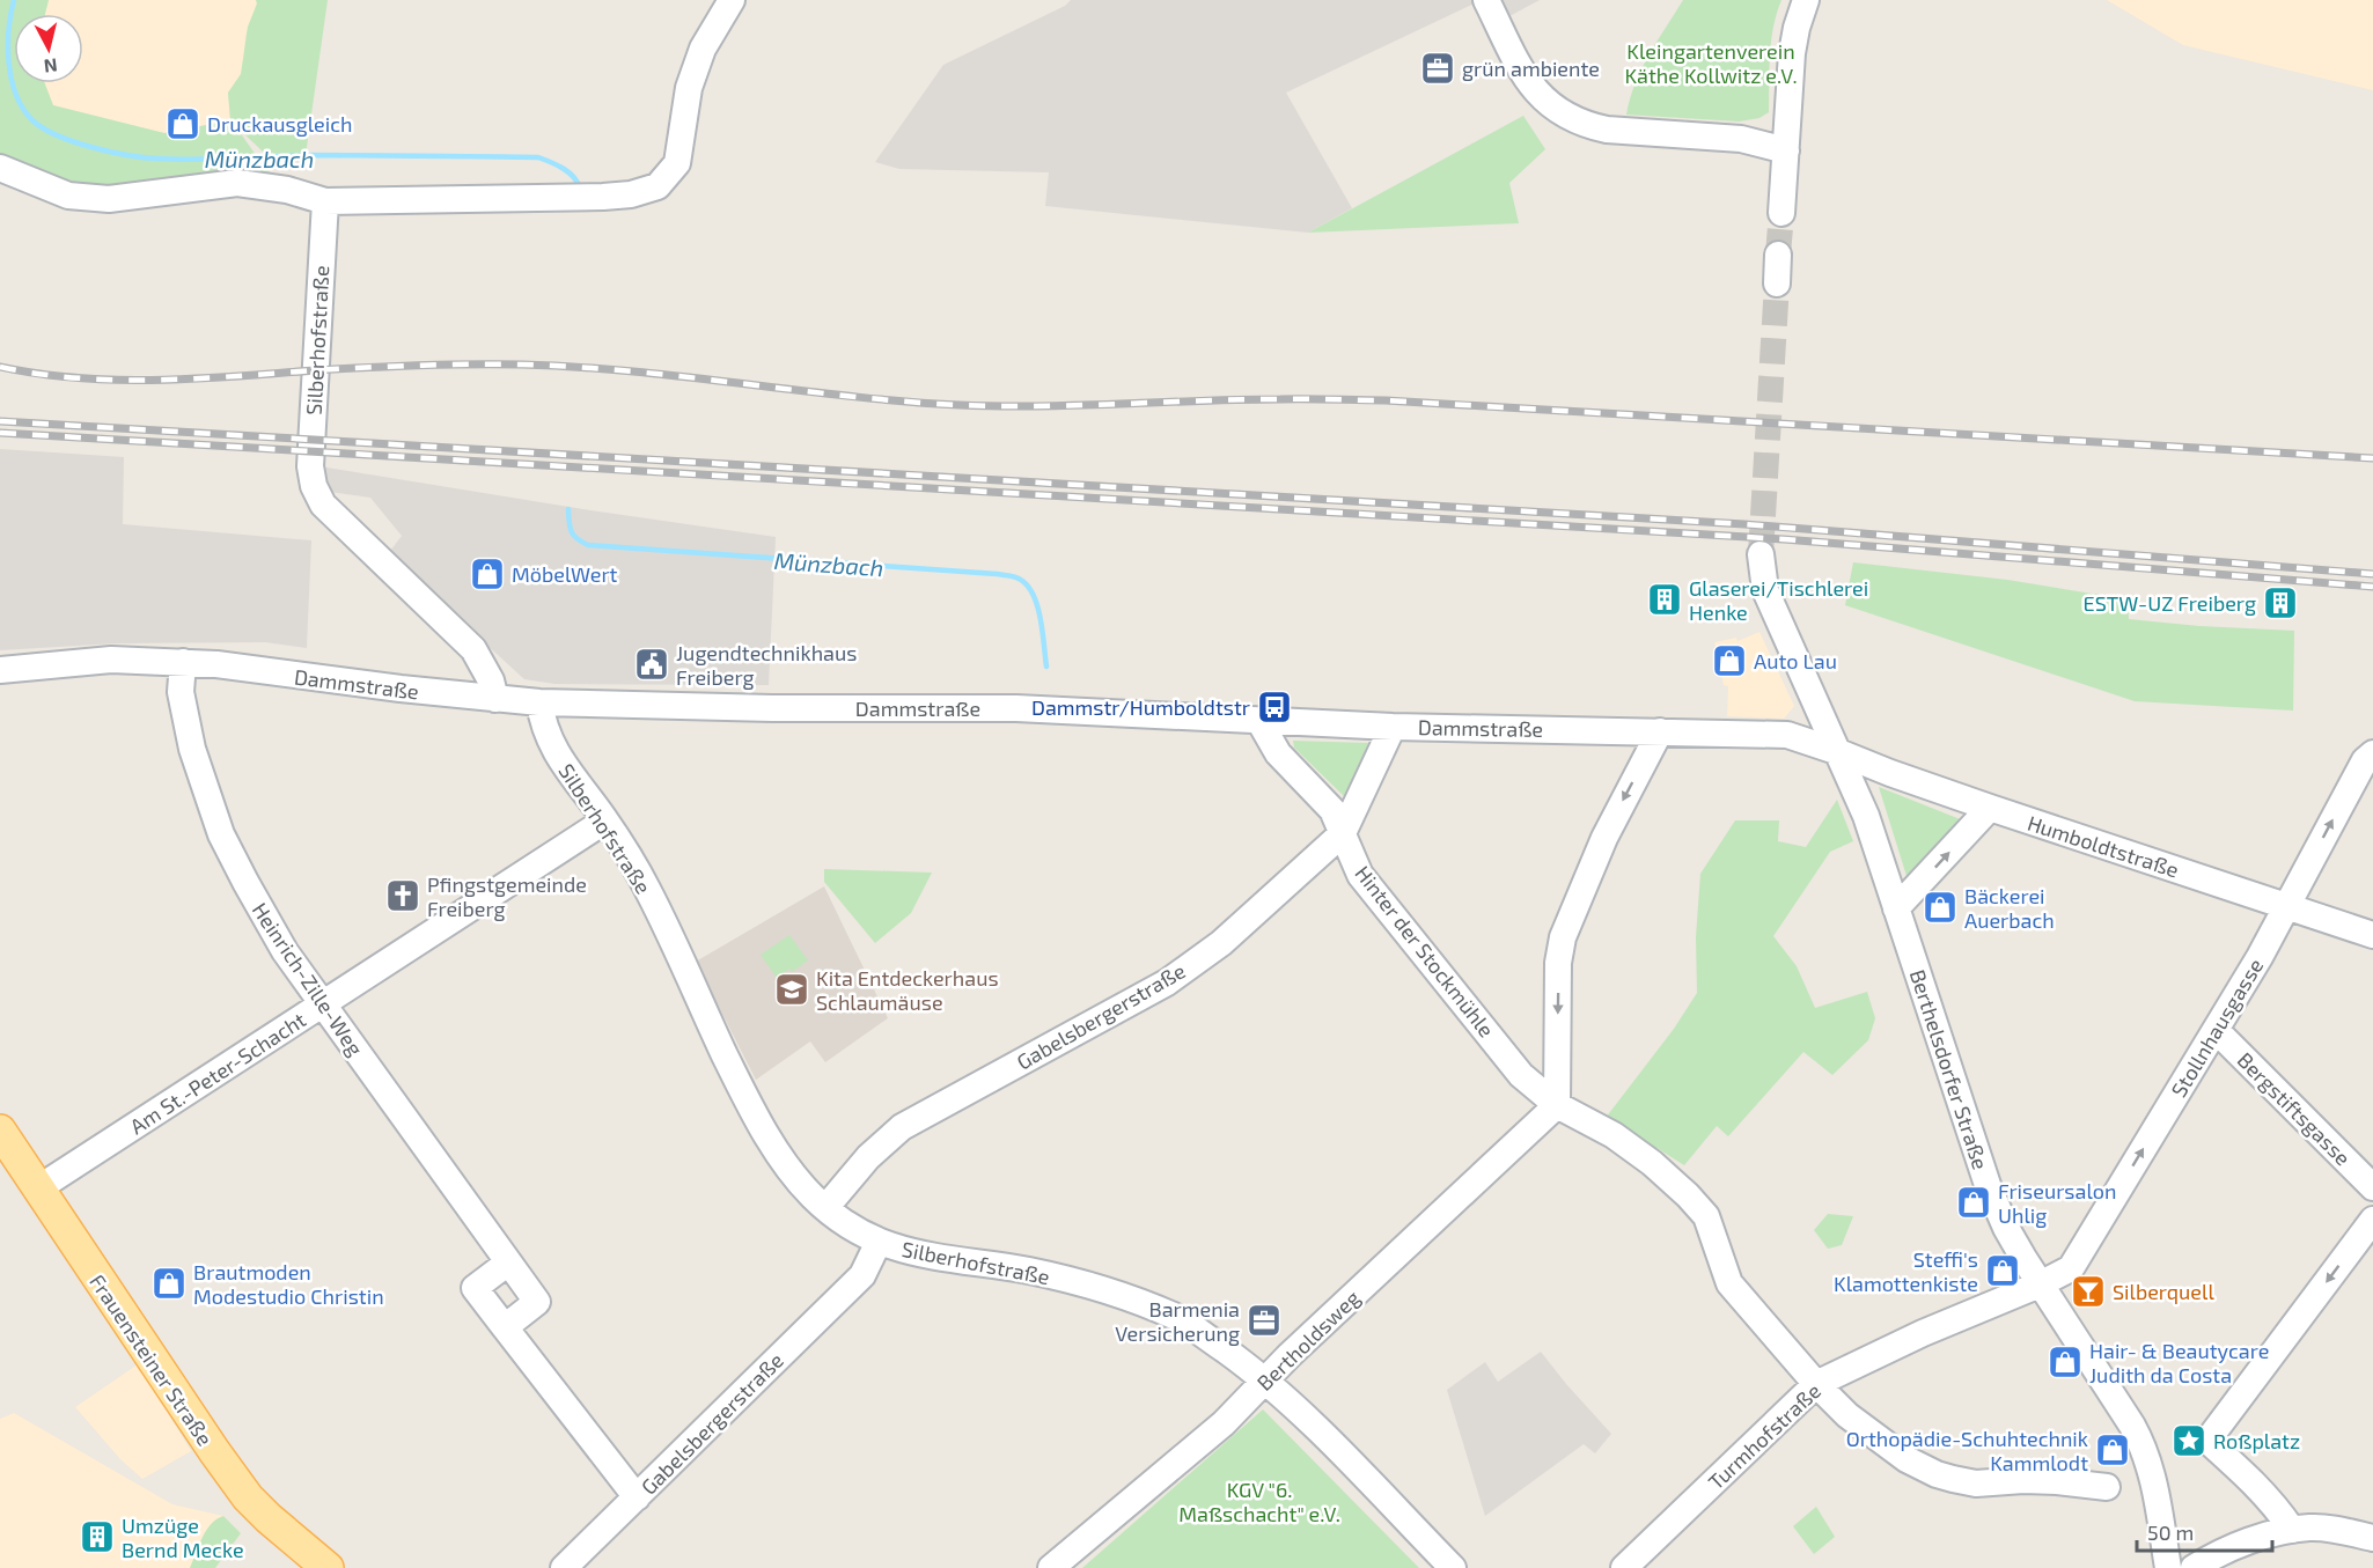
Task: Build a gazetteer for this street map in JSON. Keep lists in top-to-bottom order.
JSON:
{
  "streets": {
    "main road": ["Frauensteiner Straße"],
    "street": [
      "Silberhofstraße",
      "Dammstraße",
      "Humboldtstraße",
      "Hinter der Stockmühle",
      "Heinrich-Zille-Weg",
      "Gabelsbergerstraße",
      "Stollnhausgasse",
      "Berthelsdorfer Straße",
      "Am St.-Peter-Schacht",
      "Bergstiftsgasse",
      "Bertholdsweg",
      "Turmhofstraße"
    ]
  },
  "crossings": [
    ["Silberhofstraße", "Dammstraße"],
    ["Silberhofstraße", "Gabelsbergerstraße"],
    ["Silberhofstraße", "Am St.-Peter-Schacht"],
    ["Silberhofstraße", "Bertholdsweg"],
    ["Dammstraße", "Humboldtstraße"],
    ["Dammstraße", "Hinter der Stockmühle"],
    ["Dammstraße", "Heinrich-Zille-Weg"],
    ["Dammstraße", "Gabelsbergerstraße"],
    ["Dammstraße", "Berthelsdorfer Straße"],
    ["Humboldtstraße", "Stollnhausgasse"],
    ["Humboldtstraße", "Berthelsdorfer Straße"],
    ["Hinter der Stockmühle", "Gabelsbergerstraße"],
    ["Hinter der Stockmühle", "Bertholdsweg"],
    ["Hinter der Stockmühle", "Turmhofstraße"],
    ["Heinrich-Zille-Weg", "Am St.-Peter-Schacht"],
    ["Stollnhausgasse", "Berthelsdorfer Straße"],
    ["Stollnhausgasse", "Bergstiftsgasse"],
    ["Stollnhausgasse", "Turmhofstraße"],
    ["Berthelsdorfer Straße", "Turmhofstraße"],
    ["Am St.-Peter-Schacht", "Frauensteiner Straße"]
  ],
  "one_way": ["Stollnhausgasse"],
  "water": ["Münzbach"],
  "parks": ["Kleingartenverein Käthe Kollwitz e.V.", "KGV \"6. Maßschacht\" e.V."],
  "places": {
    "office": ["grün ambiente", "Barmenia Versicherung"],
    "shop": [
      "Druckausgleich",
      "MöbelWert",
      "Auto Lau",
      "Bäckerei Auerbach",
      "Friseursalon Uhlig",
      "Steffi's Klamottenkiste",
      "Brautmoden Modestudio Christin",
      "Hair- & Beautycare Judith da Costa",
      "Orthopädie-Schuhtechnik Kammlodt"
    ],
    "building": ["Glaserei/Tischlerei Henke", "ESTW-UZ Freiberg", "Umzüge Bernd Mecke"],
    "public building": ["Jugendtechnikhaus Freiberg"],
    "bus stop": ["Dammstr/Humboldtstr"],
    "church": ["Pfingstgemeinde Freiberg"],
    "school or university": ["Kita Entdeckerhaus Schlaumäuse"],
    "bar": ["Silberquell"],
    "place": ["Roßplatz"]
  },
  "scale_bar": "50 m",
  "north": "bottom"
}
